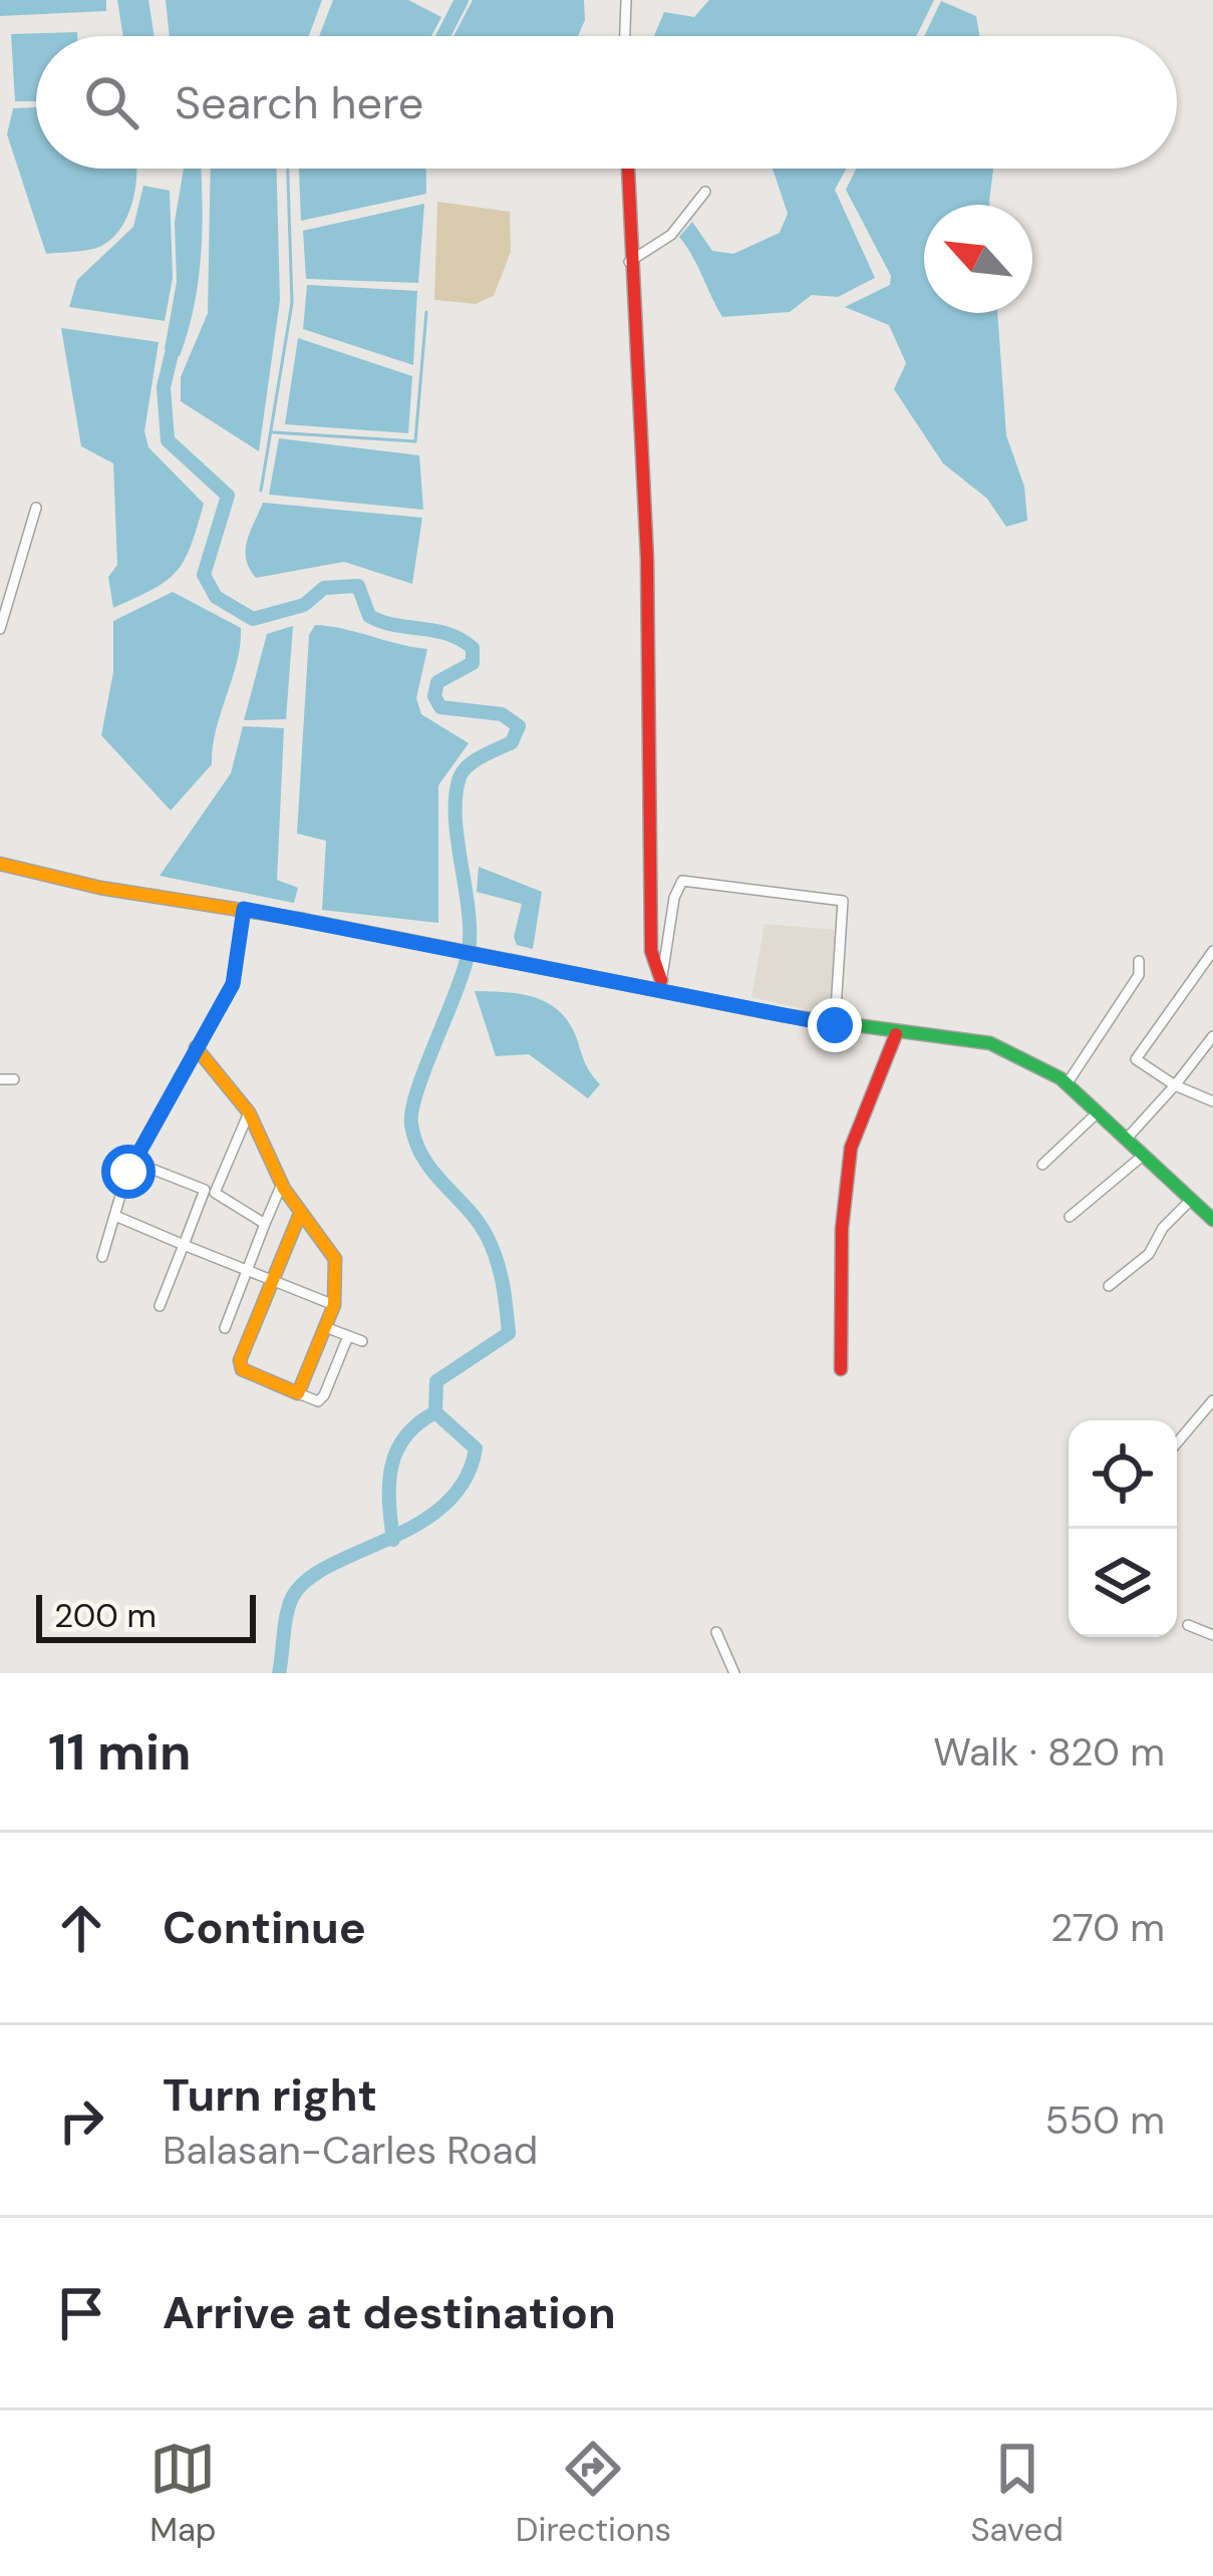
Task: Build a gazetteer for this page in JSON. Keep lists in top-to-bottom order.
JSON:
{
  "scale_bar": "200 m",
  "north": "top left",
  "page": {
    "search": "Search here",
    "scale": "200 m",
    "heading": ["11 min", "Walk · 820 m"],
    "list": [
      ["Continue", "270 m"],
      ["Turn right", "Balasan-Carles Road", "550 m"],
      "Arrive at destination"
    ],
    "nav": ["Map", "Directions", "Saved"]
  }
}
